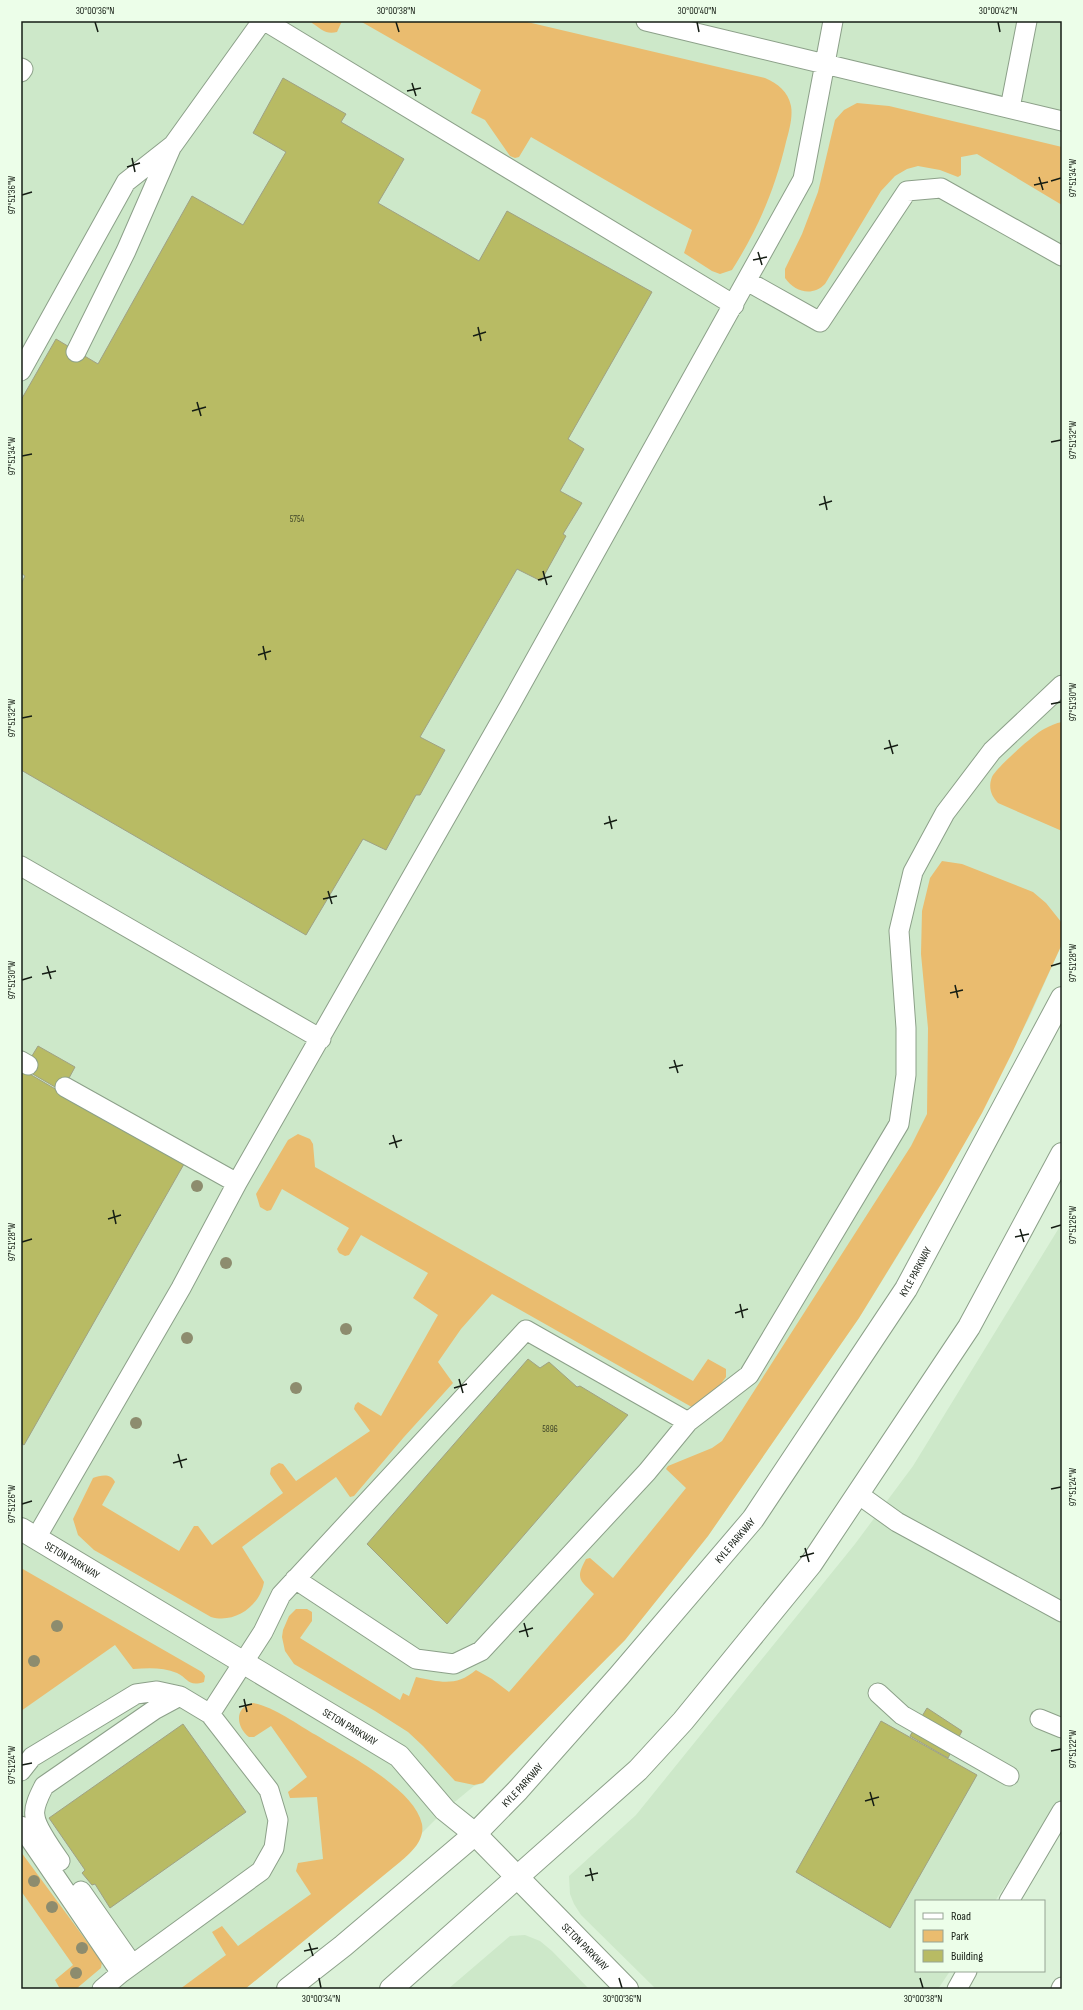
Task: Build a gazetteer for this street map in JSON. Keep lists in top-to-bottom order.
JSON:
{
  "streets": {
    "street": ["KYLE PARKWAY", "SETON PARKWAY"]
  },
  "crossings": [
    ["KYLE PARKWAY", "SETON PARKWAY"]
  ],
  "house_numbers": ["5754", "5896"],
  "legend": ["Road", "Park", "Building"],
  "coordinates": [
    "30°00'36\"N",
    "30°00'38\"N",
    "30°00'40\"N",
    "30°00'42\"N",
    "97°51'34\"W",
    "97°51'36\"W",
    "97°51'32\"W",
    "97°51'30\"W",
    "97°51'28\"W",
    "97°51'26\"W",
    "97°51'24\"W",
    "97°51'22\"W",
    "30°00'34\"N"
  ]
}
